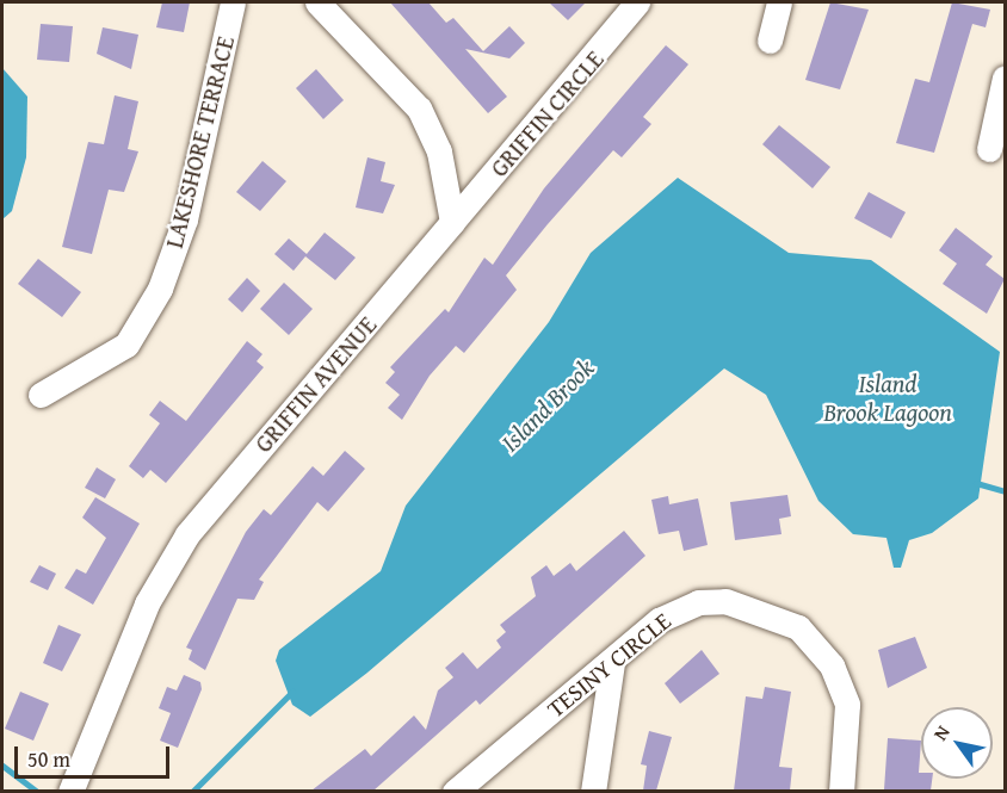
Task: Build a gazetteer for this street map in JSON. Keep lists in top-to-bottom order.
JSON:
{
  "streets": {
    "street": [
      "GRIFFIN CIRCLE",
      "LAKESHORE TERRACE",
      "GRIFFIN AVENUE",
      "TESINY CIRCLE"
    ]
  },
  "crossings": [
    ["GRIFFIN CIRCLE", "GRIFFIN AVENUE"]
  ],
  "water": ["Island Brook Lagoon", "Island Brook"],
  "scale_bar": "50 m",
  "north": "top left"
}
